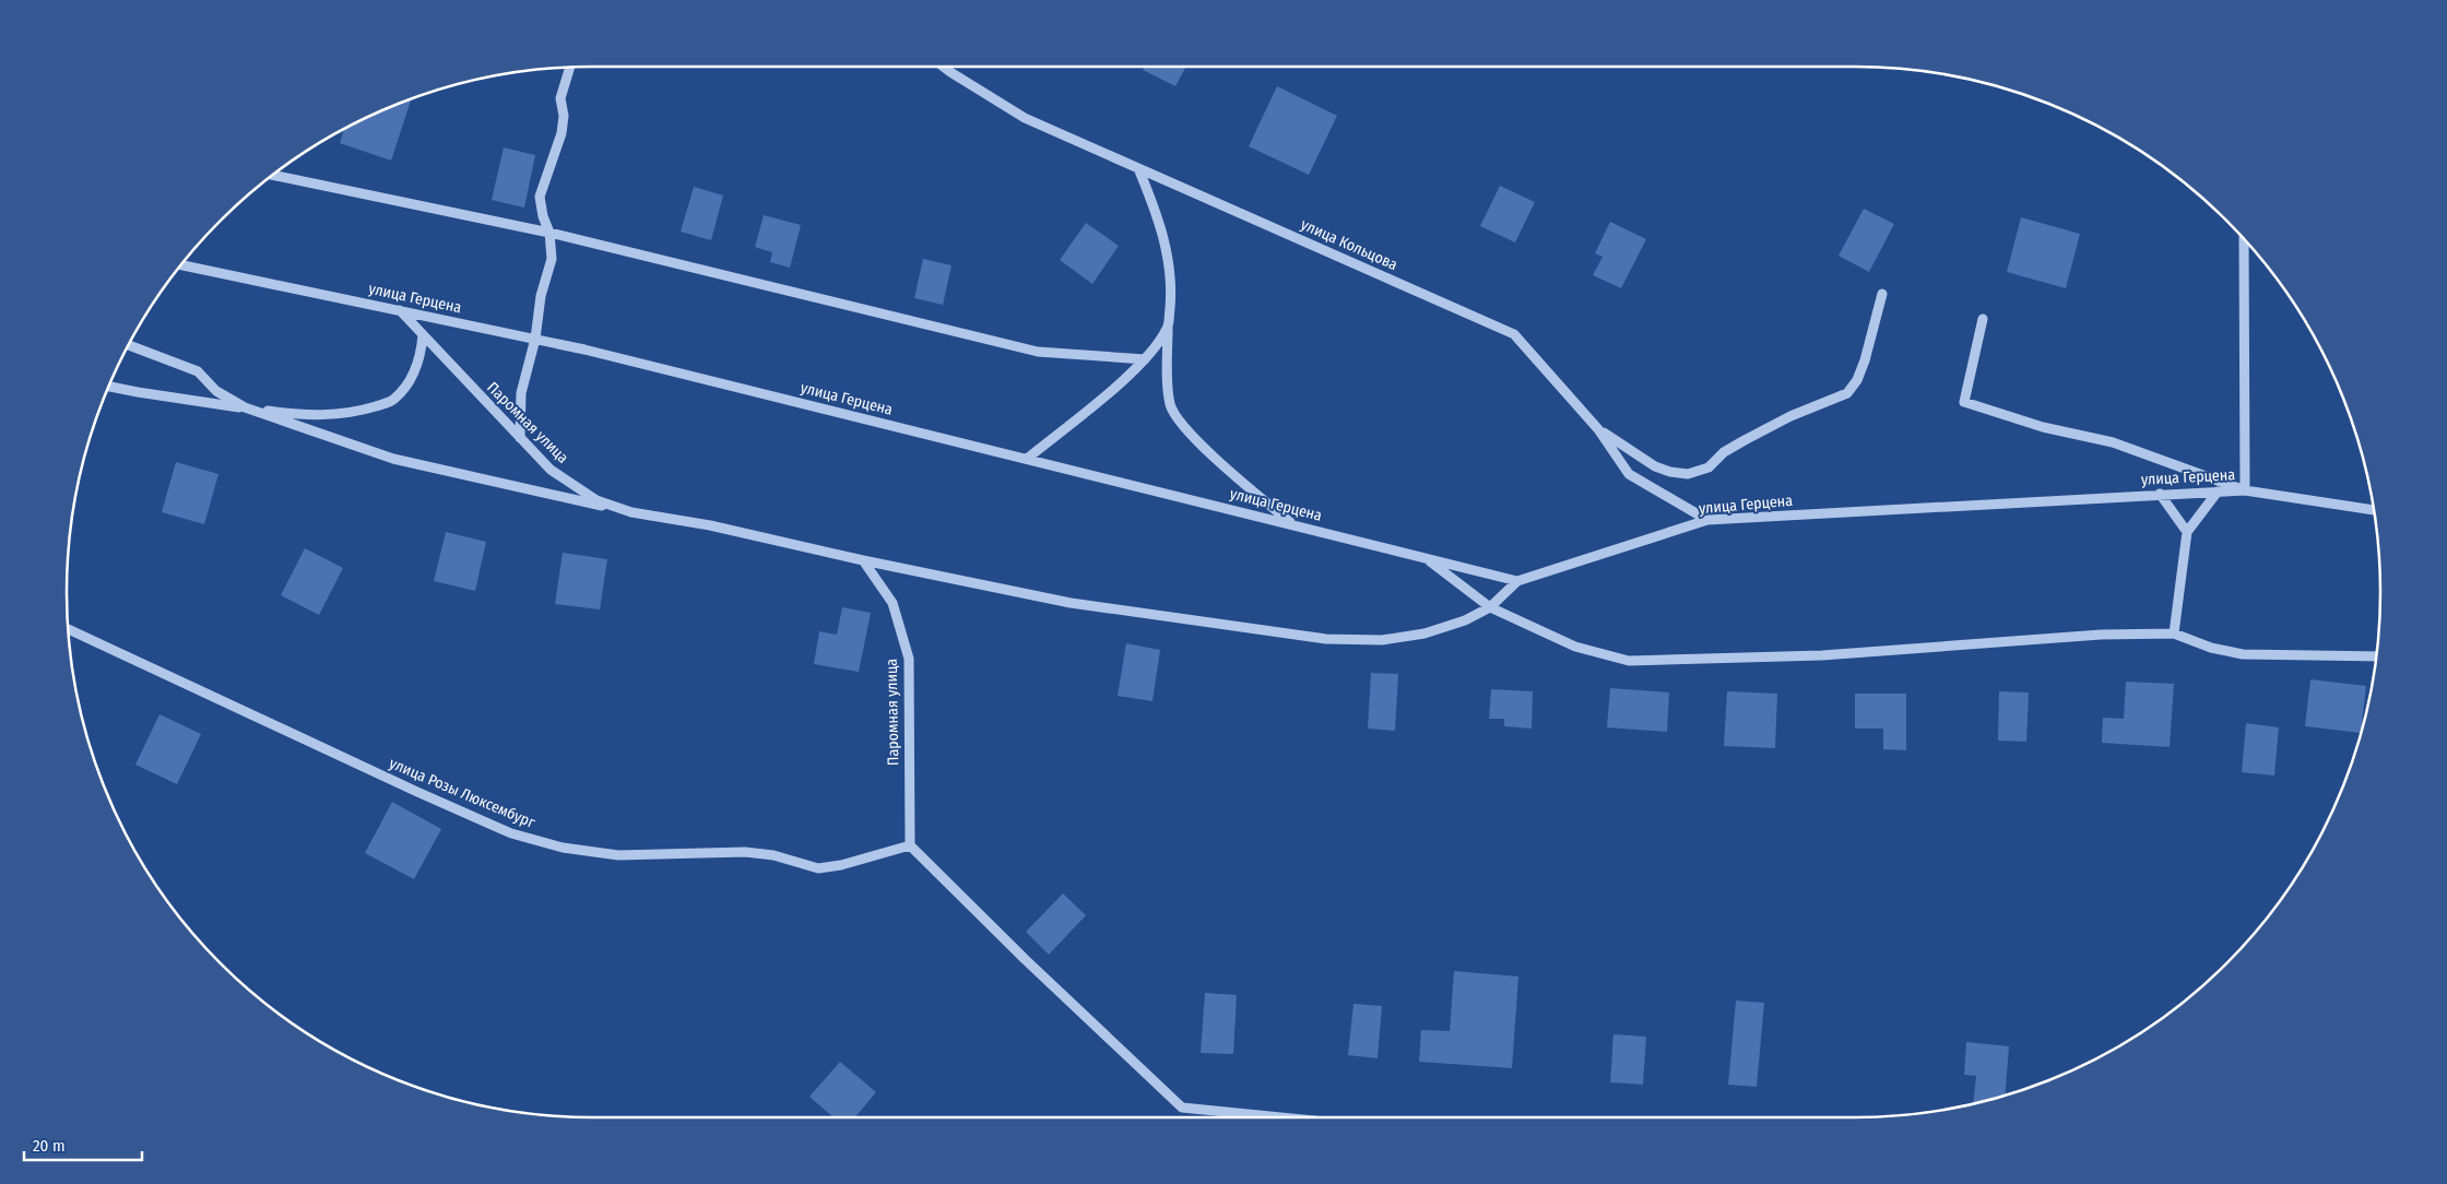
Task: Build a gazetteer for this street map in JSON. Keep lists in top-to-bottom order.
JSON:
{
  "streets": {
    "street": [
      "улица Кольцова",
      "улица Герцена",
      "Паромная улица",
      "улица Розы Люксембург"
    ]
  },
  "crossings": [
    ["улица Кольцова", "улица Герцена"],
    ["улица Герцена", "Паромная улица"],
    ["Паромная улица", "улица Розы Люксембург"]
  ],
  "scale_bar": "20 m"
}
